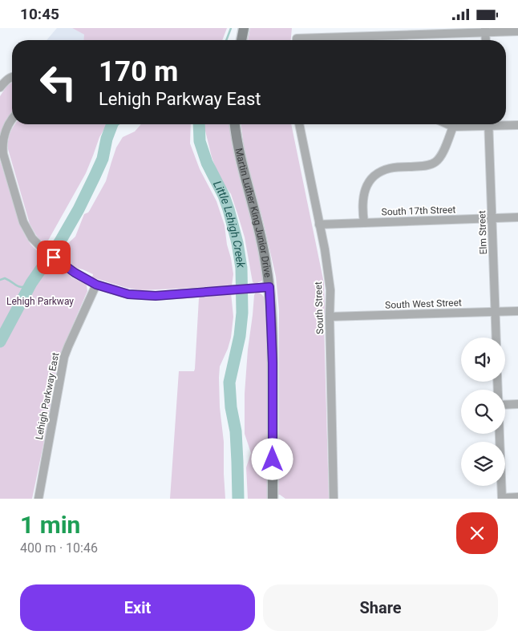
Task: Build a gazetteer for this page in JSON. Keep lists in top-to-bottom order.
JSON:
{
  "streets": {
    "main road": ["Martin Luther King Junior Drive"],
    "street": [
      "South 17th Street",
      "Elm Street",
      "South West Street",
      "South Street",
      "Lehigh Parkway East"
    ]
  },
  "crossings": [
    ["South 17th Street", "Elm Street"],
    ["South 17th Street", "South Street"],
    ["Elm Street", "South West Street"],
    ["South West Street", "South Street"]
  ],
  "water": ["Little Lehigh Creek"],
  "parks": ["Lehigh Parkway"],
  "page": {
    "status": "10:45",
    "turn": ["170 m", "Lehigh Parkway East"],
    "heading": ["1 min", "400 m · 10:46"],
    "buttons": ["Exit", "Share"]
  }
}
